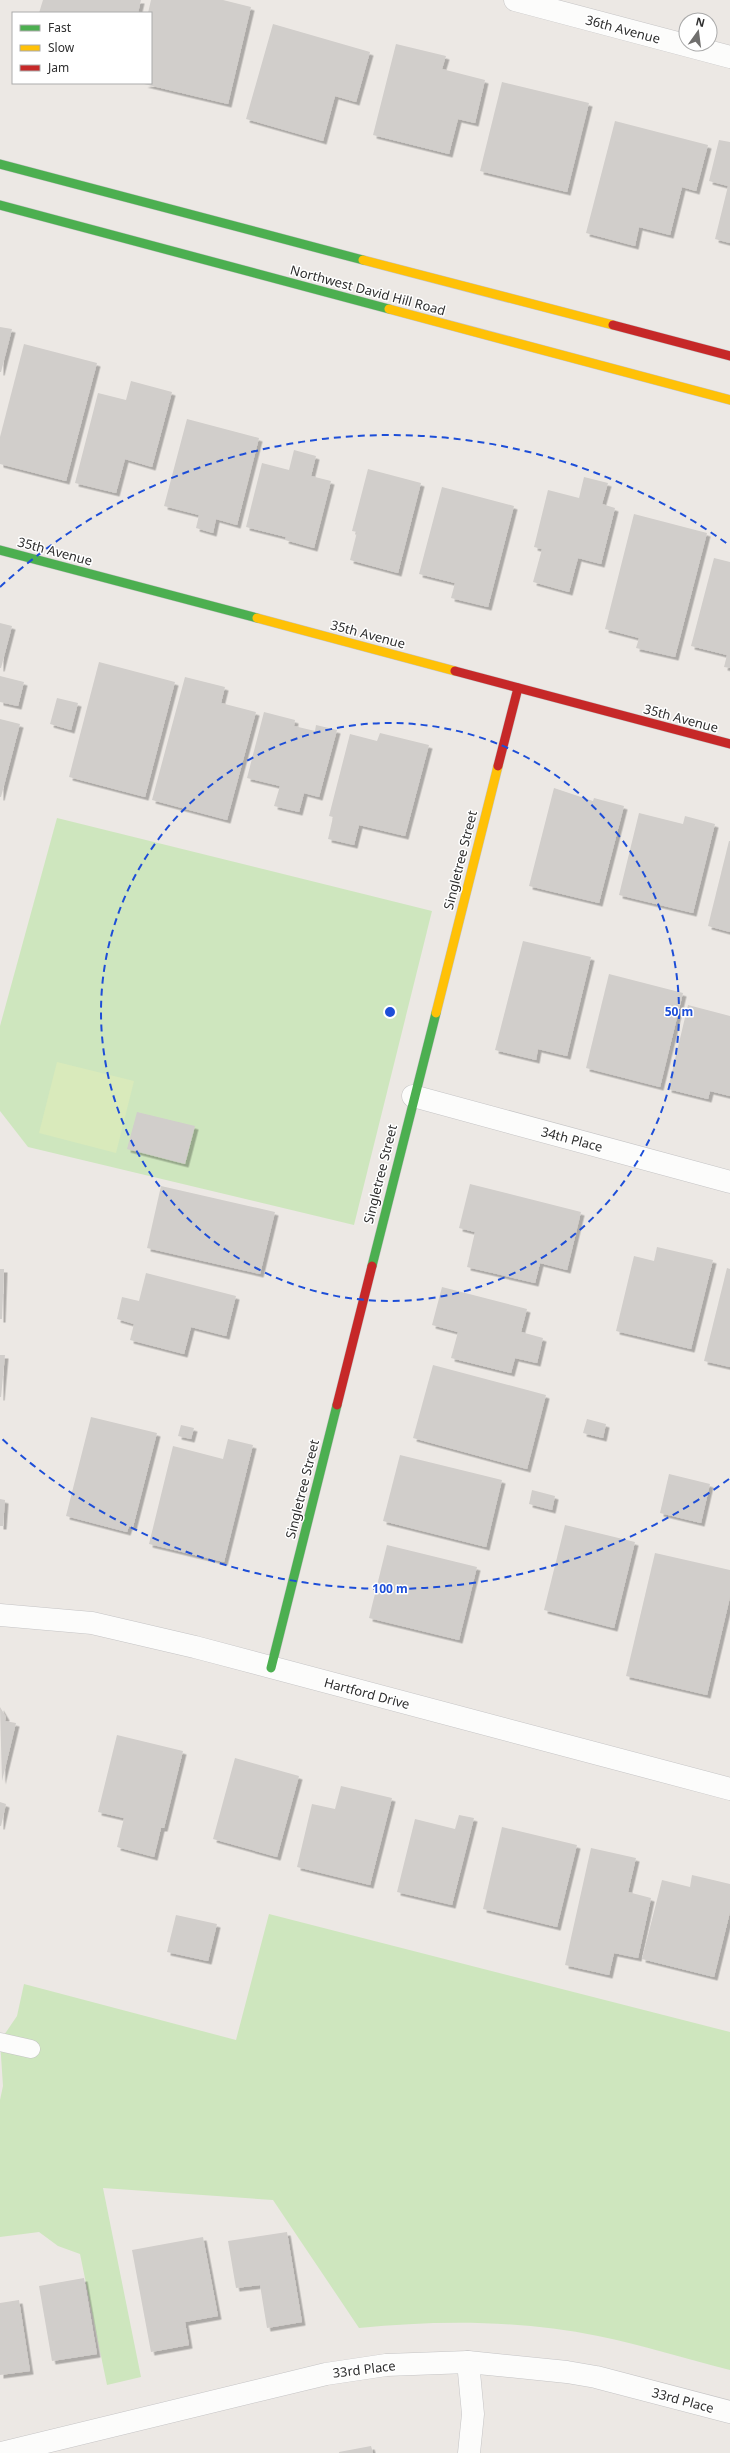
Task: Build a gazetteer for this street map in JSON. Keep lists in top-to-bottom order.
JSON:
{
  "streets": {
    "street": [
      "36th Avenue",
      "Northwest David Hill Road",
      "35th Avenue",
      "Singletree Street",
      "34th Place",
      "Hartford Drive",
      "33rd Place"
    ]
  },
  "crossings": [
    ["35th Avenue", "Singletree Street"],
    ["Singletree Street", "34th Place"],
    ["Singletree Street", "Hartford Drive"]
  ],
  "legend": ["Fast", "Slow", "Jam"],
  "north": "top",
  "rings": ["50 m", "100 m"]
}
